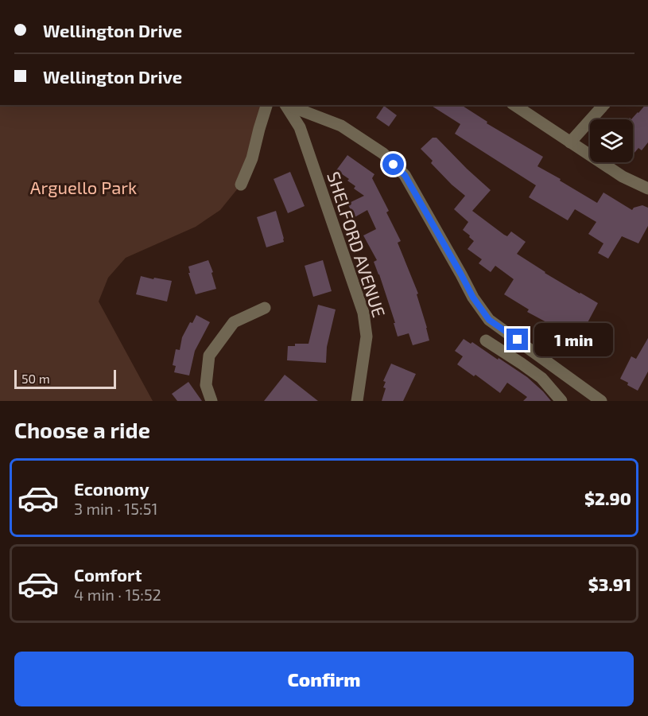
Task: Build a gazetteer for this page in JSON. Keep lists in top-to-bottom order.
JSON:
{
  "streets": {
    "street": ["SHELFORD AVENUE"]
  },
  "parks": ["Arguello Park"],
  "scale_bar": "50 m",
  "page": {
    "banner": ["Wellington Drive", "Wellington Drive"],
    "bubble": "1 min",
    "scale": "50 m",
    "heading": "Choose a ride",
    "list": [
      {
        "name": "Economy",
        "note": "3 min · 15:51",
        "value": "$2.90"
      },
      {
        "name": "Comfort",
        "note": "4 min · 15:52",
        "value": "$3.91"
      }
    ],
    "buttons": "Confirm"
  }
}
